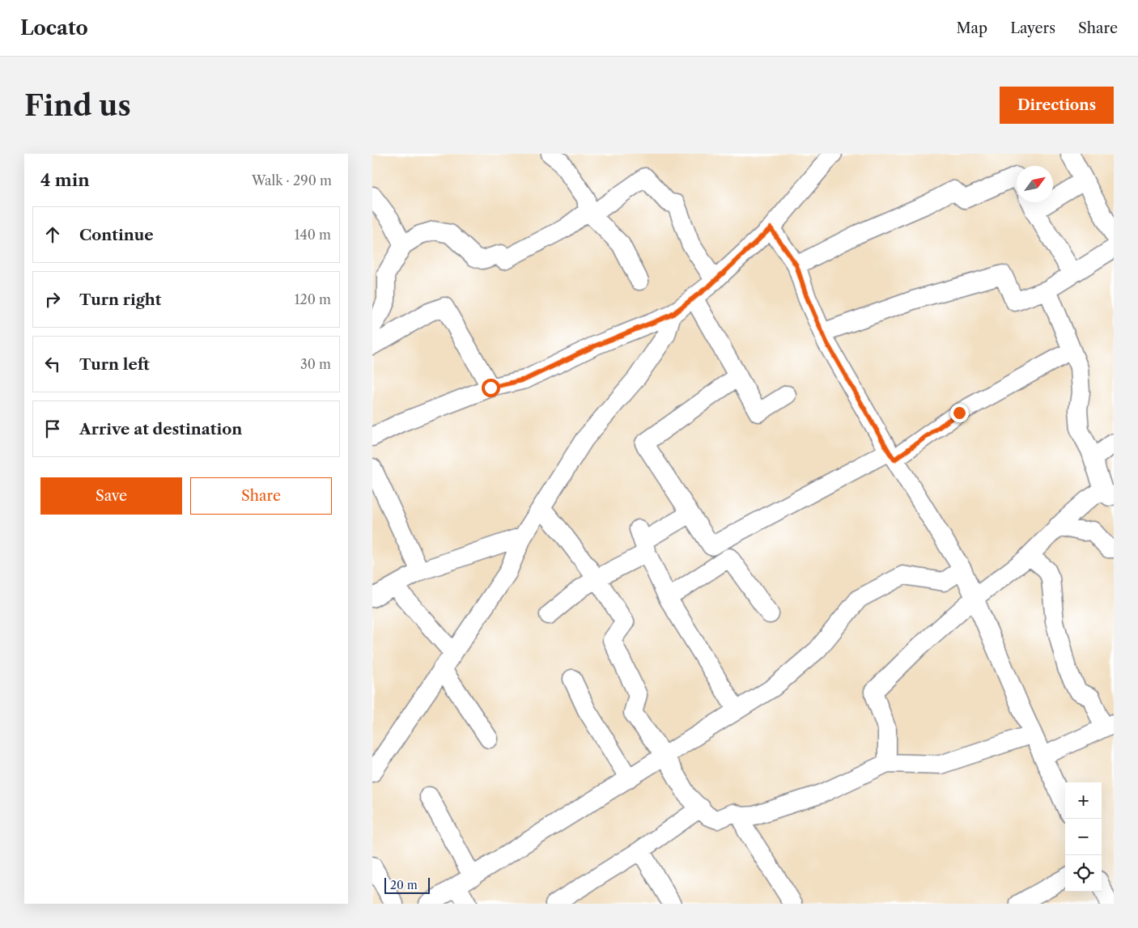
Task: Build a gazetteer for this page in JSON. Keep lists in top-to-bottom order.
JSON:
{
  "scale_bar": "20 m",
  "north": "top right",
  "page": {
    "header": "Locato",
    "nav": ["Map", "Layers", "Share"],
    "buttons": [
      "Directions",
      ["Save", "Share"]
    ],
    "title": "Find us",
    "heading": ["4 min", "Walk · 290 m"],
    "list": [
      ["Continue", "140 m"],
      ["Turn right", "120 m"],
      ["Turn left", "30 m"],
      "Arrive at destination"
    ],
    "map_buttons": ["+", "−"],
    "scale": "20 m"
  }
}
